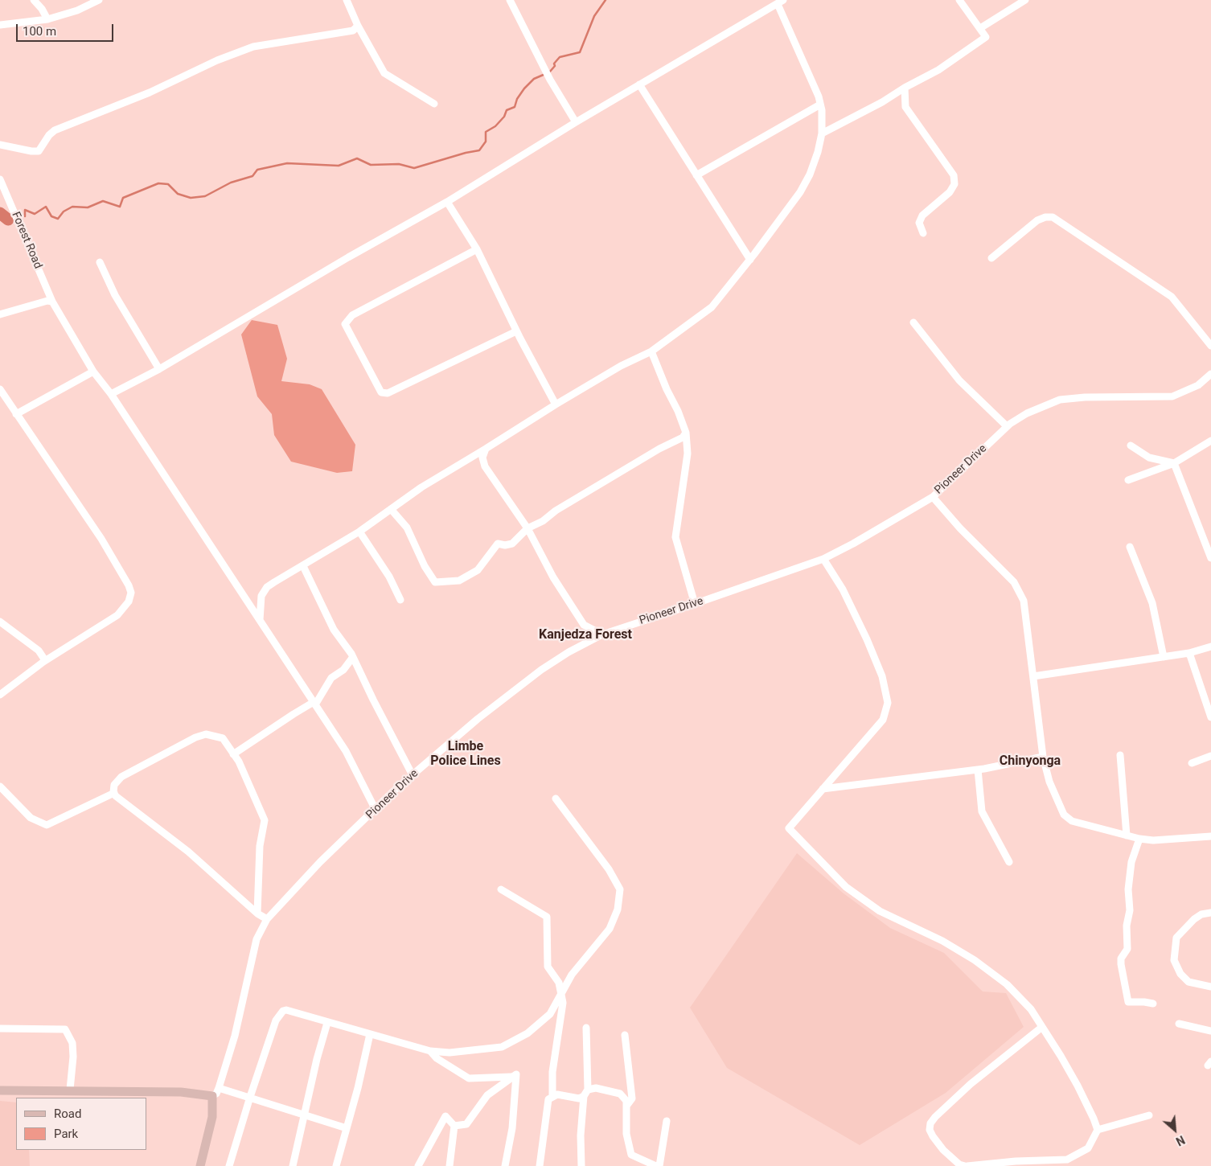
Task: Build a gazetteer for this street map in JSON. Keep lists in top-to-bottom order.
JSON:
{
  "streets": {
    "street": ["Forest Road", "Pioneer Drive"]
  },
  "crossings": [
    ["Forest Road", "Pioneer Drive"]
  ],
  "districts": ["Kanjedza Forest", "Limbe Police Lines", "Chinyonga"],
  "legend": ["Road", "Park"],
  "scale_bar": "100 m",
  "north": "bottom right"
}
